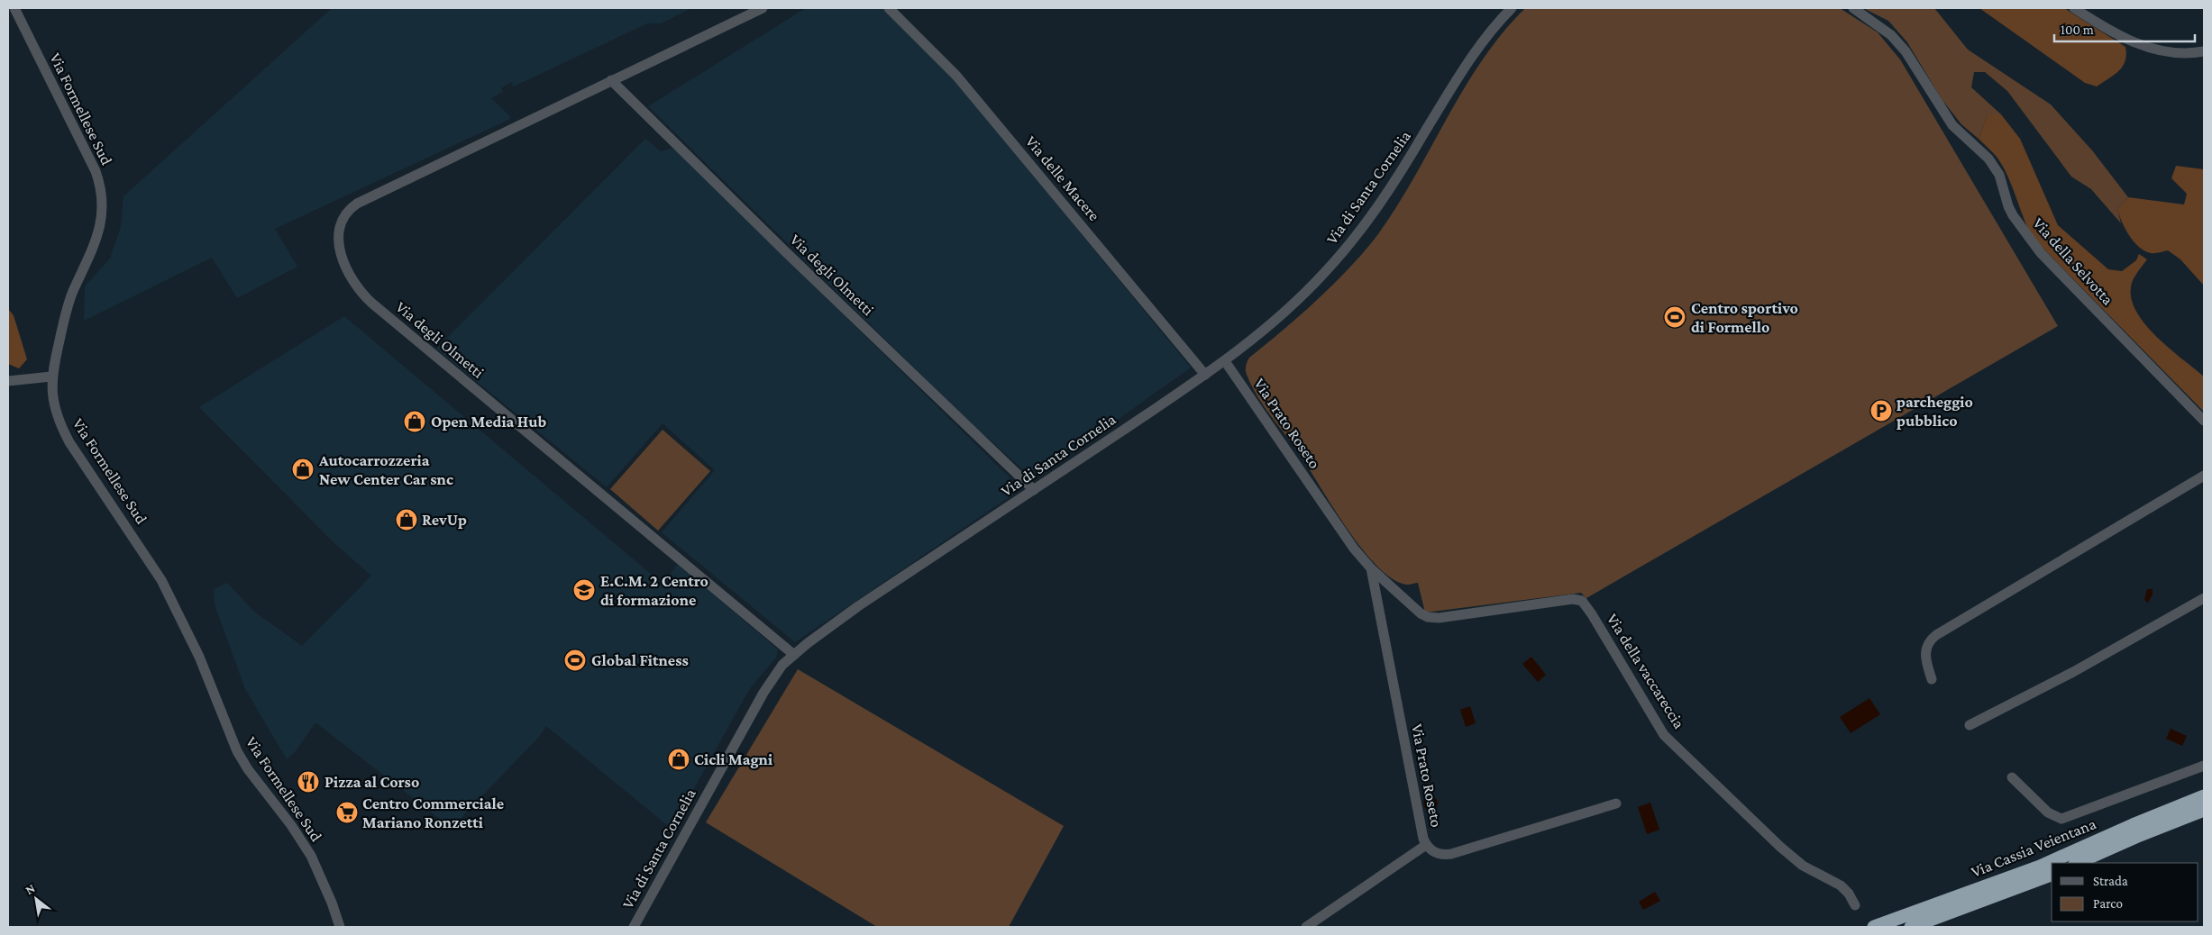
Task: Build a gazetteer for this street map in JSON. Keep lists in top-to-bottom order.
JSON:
{
  "streets": {
    "highway": ["Via Cassia Veientana"],
    "street": [
      "Via Formellese Sud",
      "Via delle Macere",
      "Via di Santa Cornelia",
      "Via della Selvotta",
      "Via degli Olmetti",
      "Via Prato Roseto",
      "Via della vaccareccia"
    ]
  },
  "crossings": [
    ["Via delle Macere", "Via di Santa Cornelia"],
    ["Via di Santa Cornelia", "Via degli Olmetti"],
    ["Via di Santa Cornelia", "Via Prato Roseto"],
    ["Via Prato Roseto", "Via della vaccareccia"]
  ],
  "places": {
    "sports": ["Centro sportivo di Formello", "Global Fitness"],
    "parking": ["parcheggio pubblico"],
    "shop": [
      "Open Media Hub",
      "Autocarrozzeria New Center Car snc",
      "RevUp",
      "Cicli Magni"
    ],
    "school or university": ["E.C.M. 2 Centro di formazione"],
    "restaurant": ["Pizza al Corso"],
    "supermarket": ["Centro Commerciale Mariano Ronzetti"]
  },
  "legend": ["Strada", "Parco"],
  "scale_bar": "100 m",
  "north": "top left"
}
